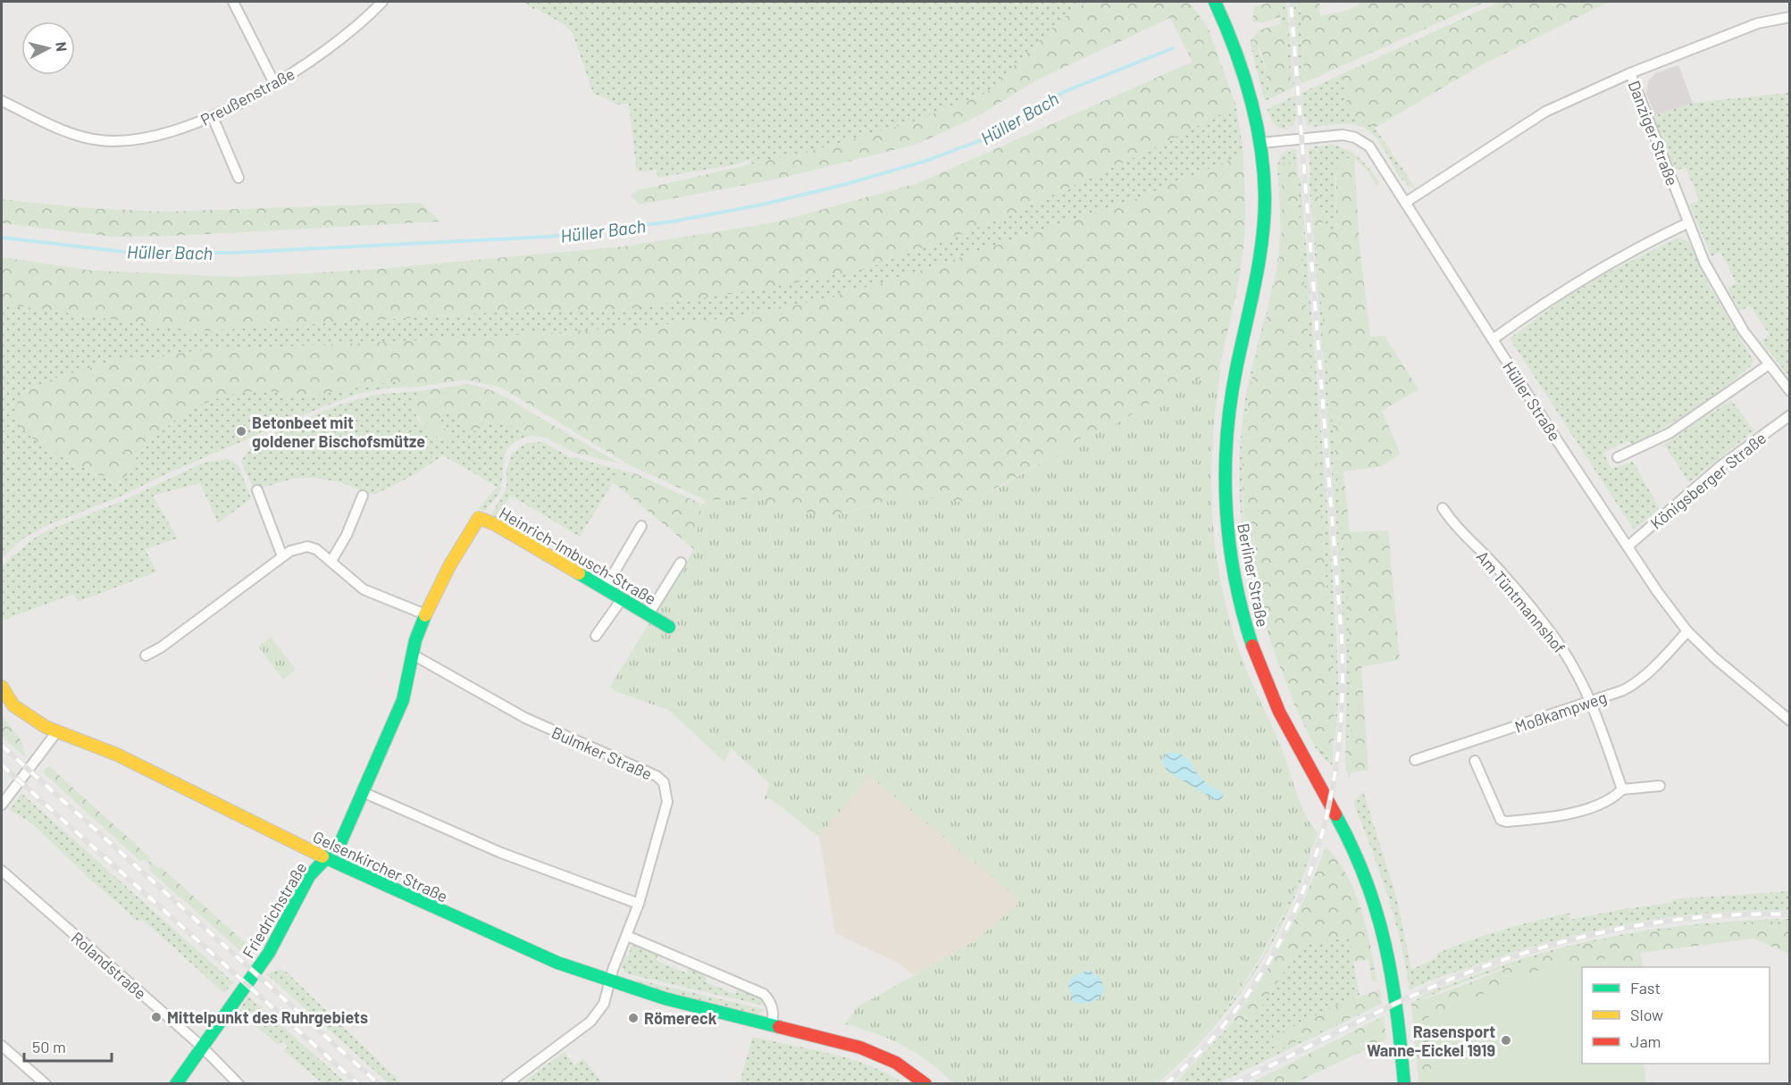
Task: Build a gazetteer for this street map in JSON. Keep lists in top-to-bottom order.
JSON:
{
  "streets": {
    "street": [
      "Preußenstraße",
      "Danziger Straße",
      "Hüller Straße",
      "Königsberger Straße",
      "Heinrich-Imbusch-Straße",
      "Berliner Straße",
      "Am Tüntmannshof",
      "Moßkampweg",
      "Bulmker Straße",
      "Gelsenkircher Straße",
      "Friedrichstraße",
      "Rolandstraße"
    ]
  },
  "crossings": [
    ["Danziger Straße", "Hüller Straße"],
    ["Hüller Straße", "Königsberger Straße"],
    ["Hüller Straße", "Berliner Straße"],
    ["Hüller Straße", "Moßkampweg"],
    ["Heinrich-Imbusch-Straße", "Bulmker Straße"],
    ["Heinrich-Imbusch-Straße", "Gelsenkircher Straße"],
    ["Heinrich-Imbusch-Straße", "Friedrichstraße"],
    ["Am Tüntmannshof", "Moßkampweg"],
    ["Bulmker Straße", "Gelsenkircher Straße"],
    ["Gelsenkircher Straße", "Friedrichstraße"],
    ["Friedrichstraße", "Rolandstraße"]
  ],
  "water": ["Hüller Bach"],
  "places": [
    "Betonbeet mit goldener Bischofsmütze",
    "Mittelpunkt des Ruhrgebiets",
    "Römereck",
    "Rasensport Wanne-Eickel 1919"
  ],
  "legend": ["Fast", "Slow", "Jam"],
  "scale_bar": "50 m",
  "north": "right"
}
